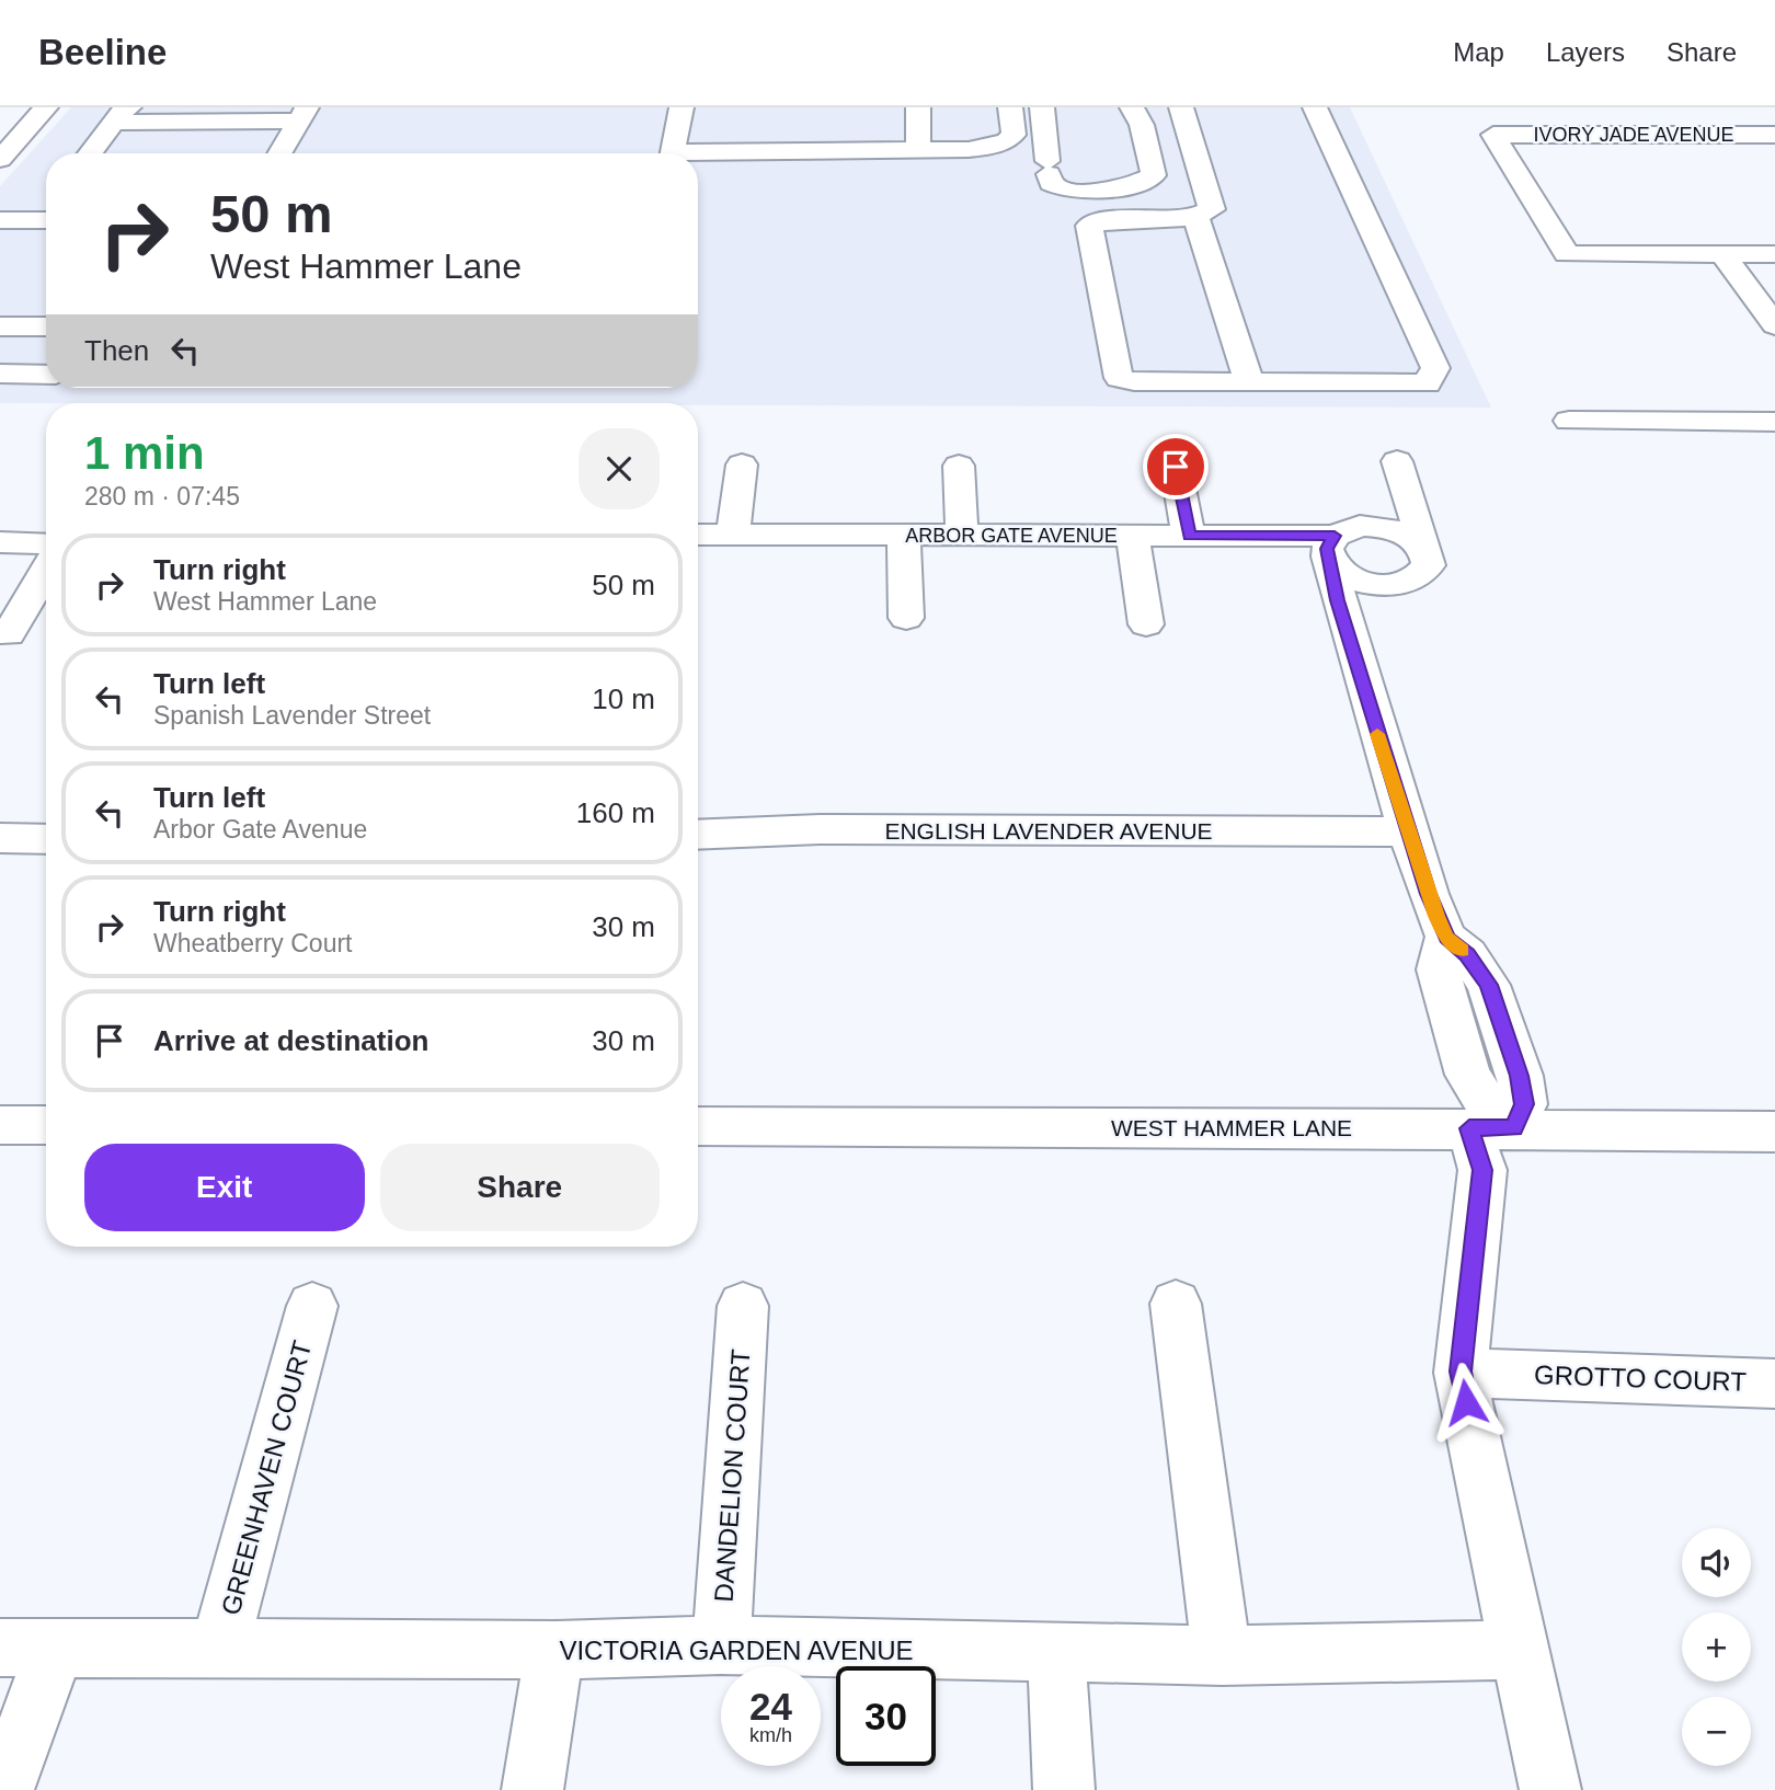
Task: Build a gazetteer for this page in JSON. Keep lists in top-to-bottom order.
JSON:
{
  "streets": {
    "street": [
      "IVORY JADE AVENUE",
      "ARBOR GATE AVENUE",
      "ENGLISH LAVENDER AVENUE",
      "WEST HAMMER LANE",
      "GROTTO COURT",
      "DANDELION COURT",
      "GREENHAVEN COURT",
      "VICTORIA GARDEN AVENUE"
    ]
  },
  "crossings": [
    ["DANDELION COURT", "VICTORIA GARDEN AVENUE"],
    ["GREENHAVEN COURT", "VICTORIA GARDEN AVENUE"]
  ],
  "page": {
    "header": "Beeline",
    "nav": ["Map", "Layers", "Share"],
    "turn": ["50 m", "West Hammer Lane"],
    "then": "Then",
    "heading": ["1 min", "280 m · 07:45"],
    "list": [
      {
        "name": "Turn right",
        "note": "West Hammer Lane",
        "value": "50 m"
      },
      {
        "name": "Turn left",
        "note": "Spanish Lavender Street",
        "value": "10 m"
      },
      {
        "name": "Turn left",
        "note": "Arbor Gate Avenue",
        "value": "160 m"
      },
      {
        "name": "Turn right",
        "note": "Wheatberry Court",
        "value": "30 m"
      },
      {
        "name": "Arrive at destination",
        "value": "30 m"
      }
    ],
    "buttons": ["Exit", "Share"],
    "map_buttons": ["+", "−"],
    "speed": "24 km/h",
    "limit": "30"
  }
}
